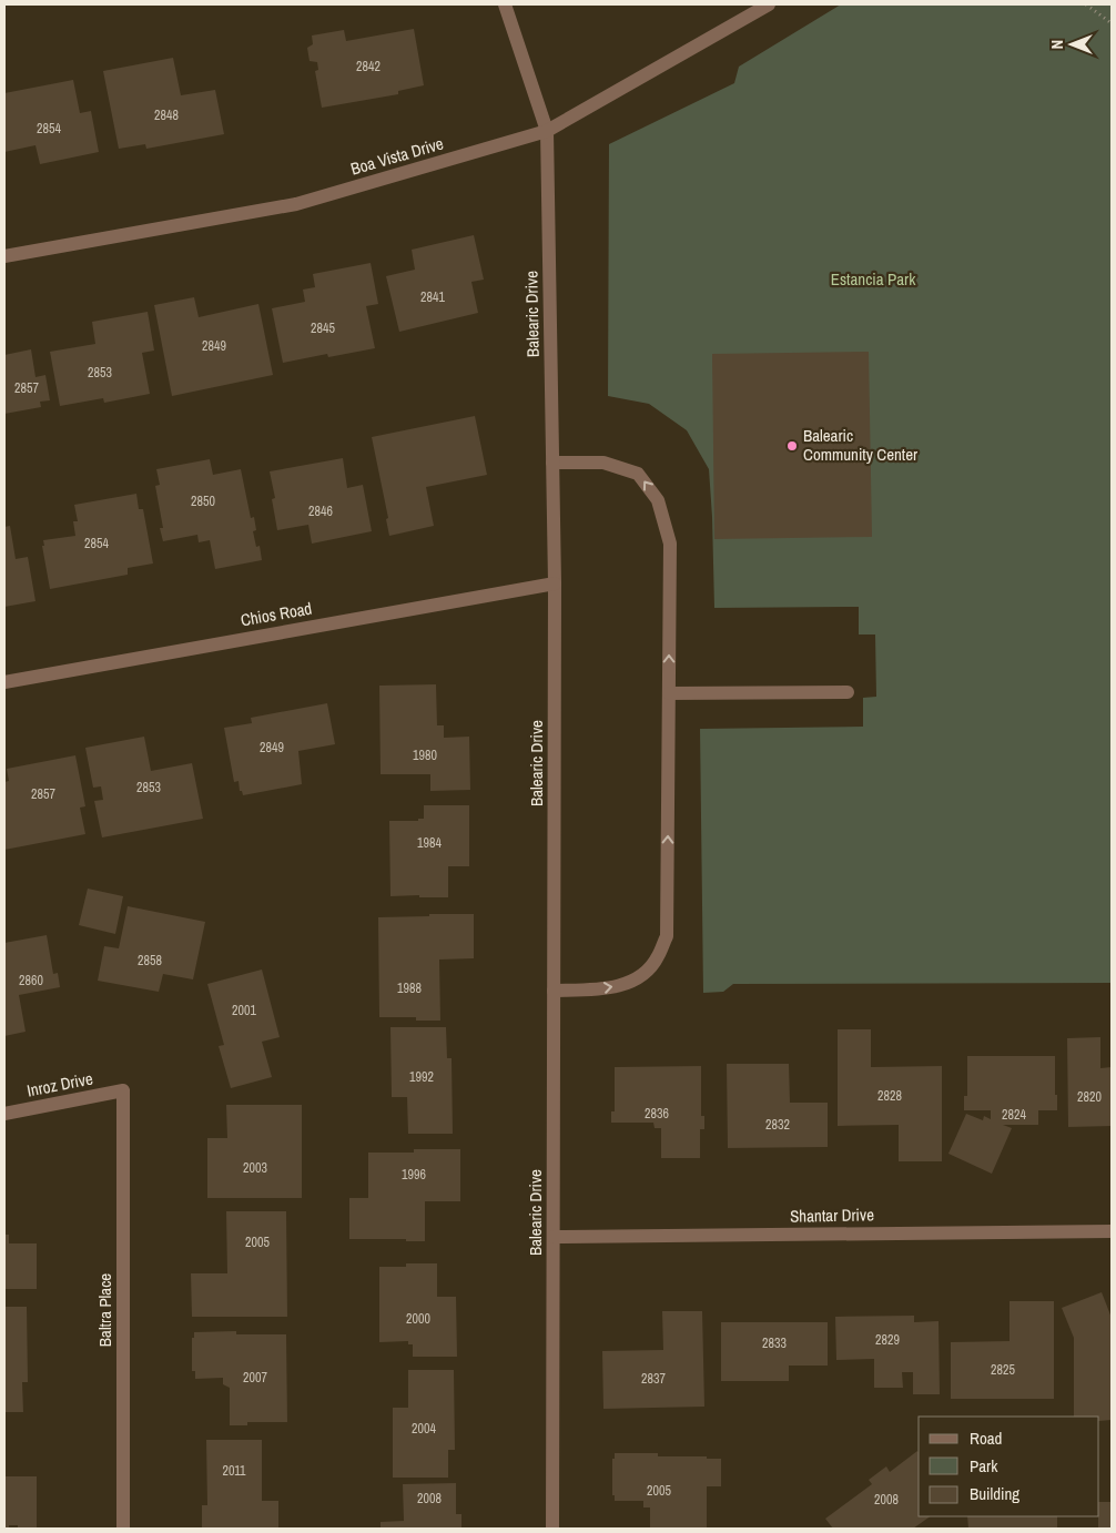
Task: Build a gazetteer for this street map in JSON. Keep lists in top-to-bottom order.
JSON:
{
  "streets": {
    "street": [
      "Boa Vista Drive",
      "Balearic Drive",
      "Chios Road",
      "Inroz Drive",
      "Shantar Drive",
      "Baltra Place"
    ]
  },
  "crossings": [
    ["Boa Vista Drive", "Balearic Drive"],
    ["Balearic Drive", "Chios Road"],
    ["Balearic Drive", "Shantar Drive"],
    ["Inroz Drive", "Baltra Place"]
  ],
  "parks": ["Estancia Park"],
  "places": ["Balearic Community Center"],
  "house_numbers": [
    "2842",
    "2848",
    "2854",
    "2841",
    "2845",
    "2849",
    "2853",
    "2857",
    "2850",
    "2846",
    "2854",
    "2849",
    "1980",
    "2853",
    "2857",
    "1984",
    "2858",
    "2860",
    "1988",
    "2001",
    "1992",
    "2828",
    "2820",
    "2836",
    "2824",
    "2832",
    "2003",
    "1996",
    "2005",
    "2000",
    "2829",
    "2833",
    "2825",
    "2007",
    "2837",
    "2004",
    "2011",
    "2005",
    "2008",
    "2008"
  ],
  "legend": ["Road", "Park", "Building"],
  "north": "left"
}
